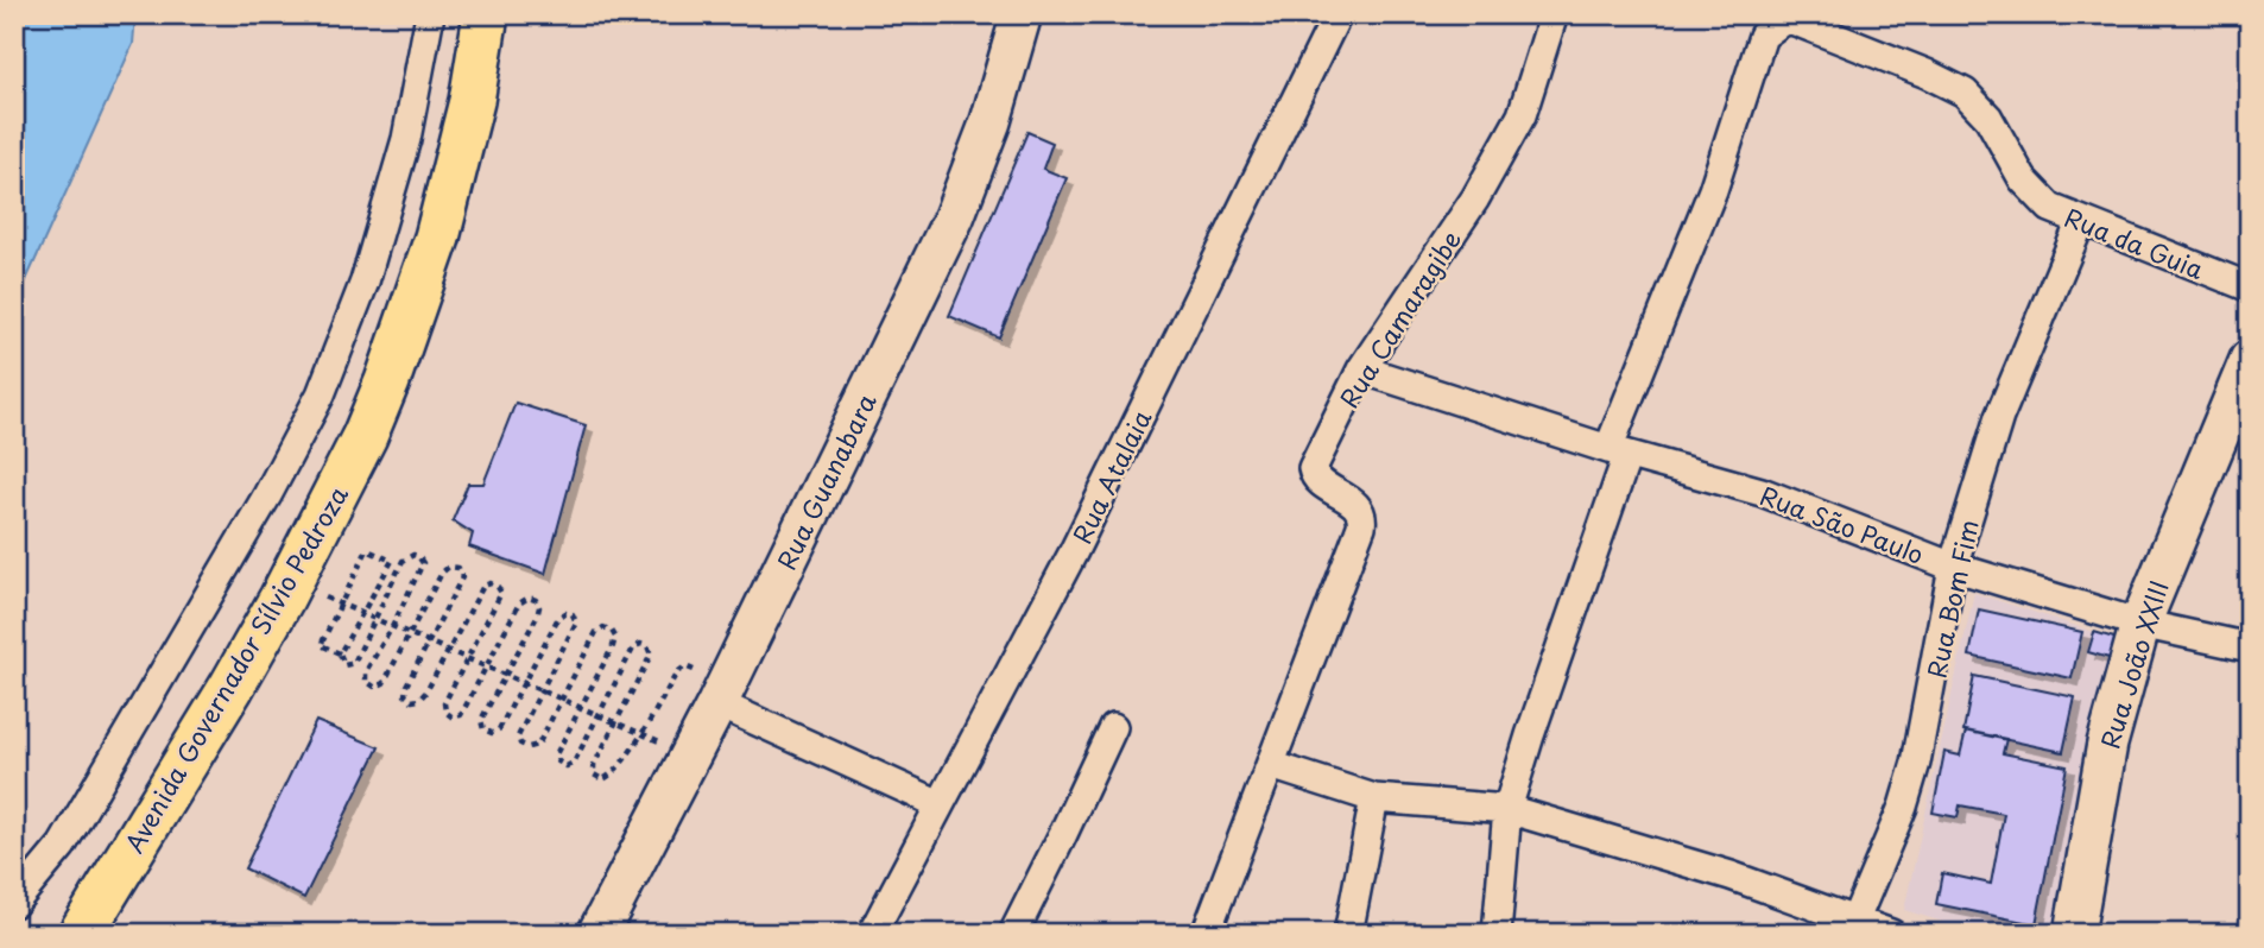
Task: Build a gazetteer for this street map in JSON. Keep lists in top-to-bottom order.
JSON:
{
  "streets": {
    "main road": ["Avenida Governador Sílvio Pedroza"],
    "street": [
      "Rua da Guia",
      "Rua Camaragibe",
      "Rua Atalaia",
      "Rua Guanabara",
      "Rua São Paulo",
      "Rua Bom Fim",
      "Rua João XXIII"
    ]
  },
  "crossings": [
    ["Rua da Guia", "Rua São Paulo"],
    ["Rua da Guia", "Rua Bom Fim"],
    ["Rua Camaragibe", "Rua São Paulo"],
    ["Rua São Paulo", "Rua Bom Fim"],
    ["Rua São Paulo", "Rua João XXIII"]
  ]
}
